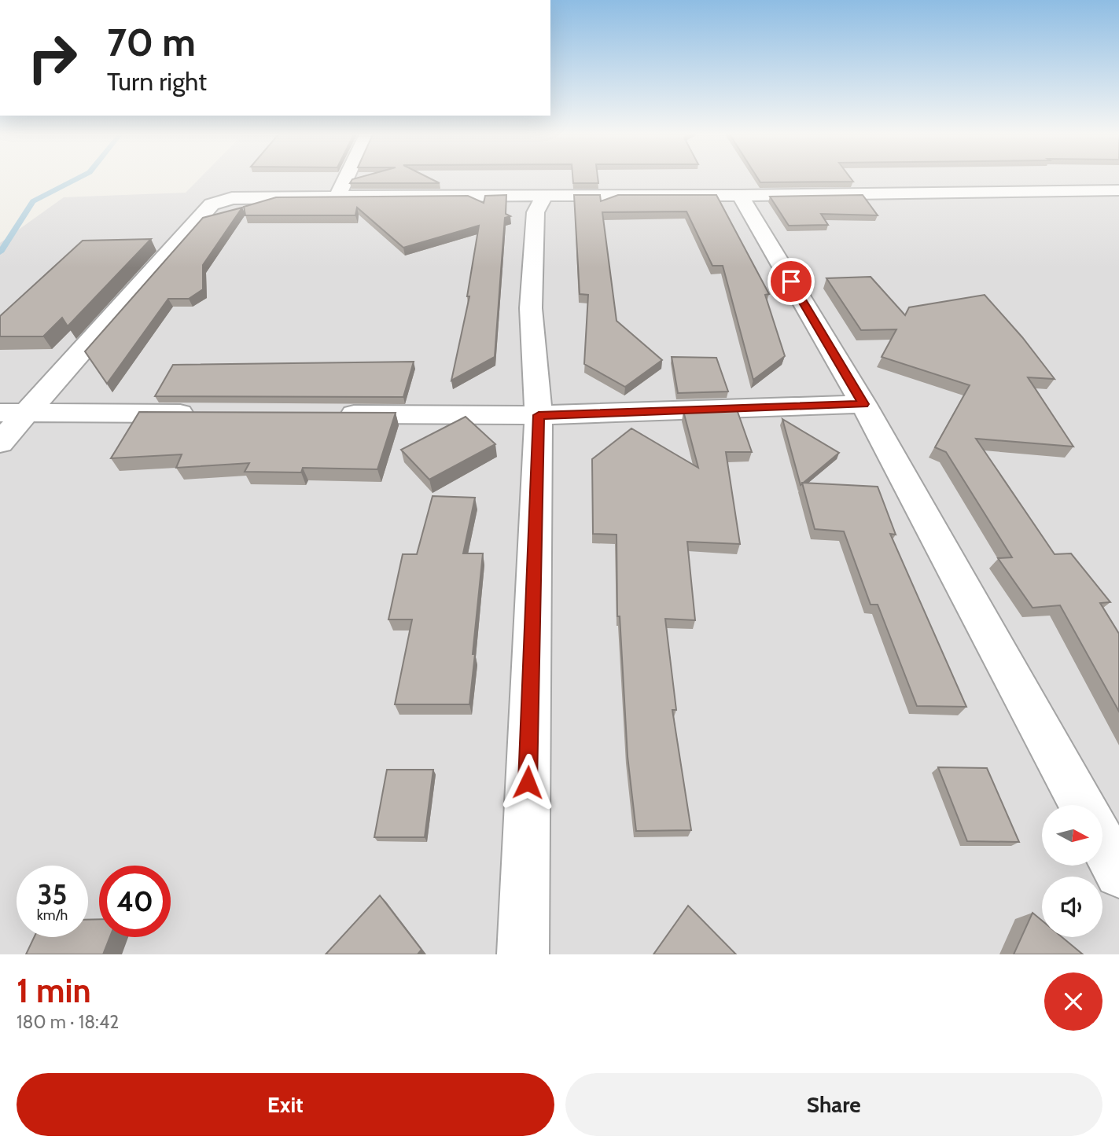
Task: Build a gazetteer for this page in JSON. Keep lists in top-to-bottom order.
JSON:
{
  "north": "right",
  "page": {
    "turn": ["70 m", "Turn right"],
    "speed": "35 km/h",
    "limit": "40",
    "heading": ["1 min", "180 m · 18:42"],
    "buttons": ["Exit", "Share"]
  }
}
